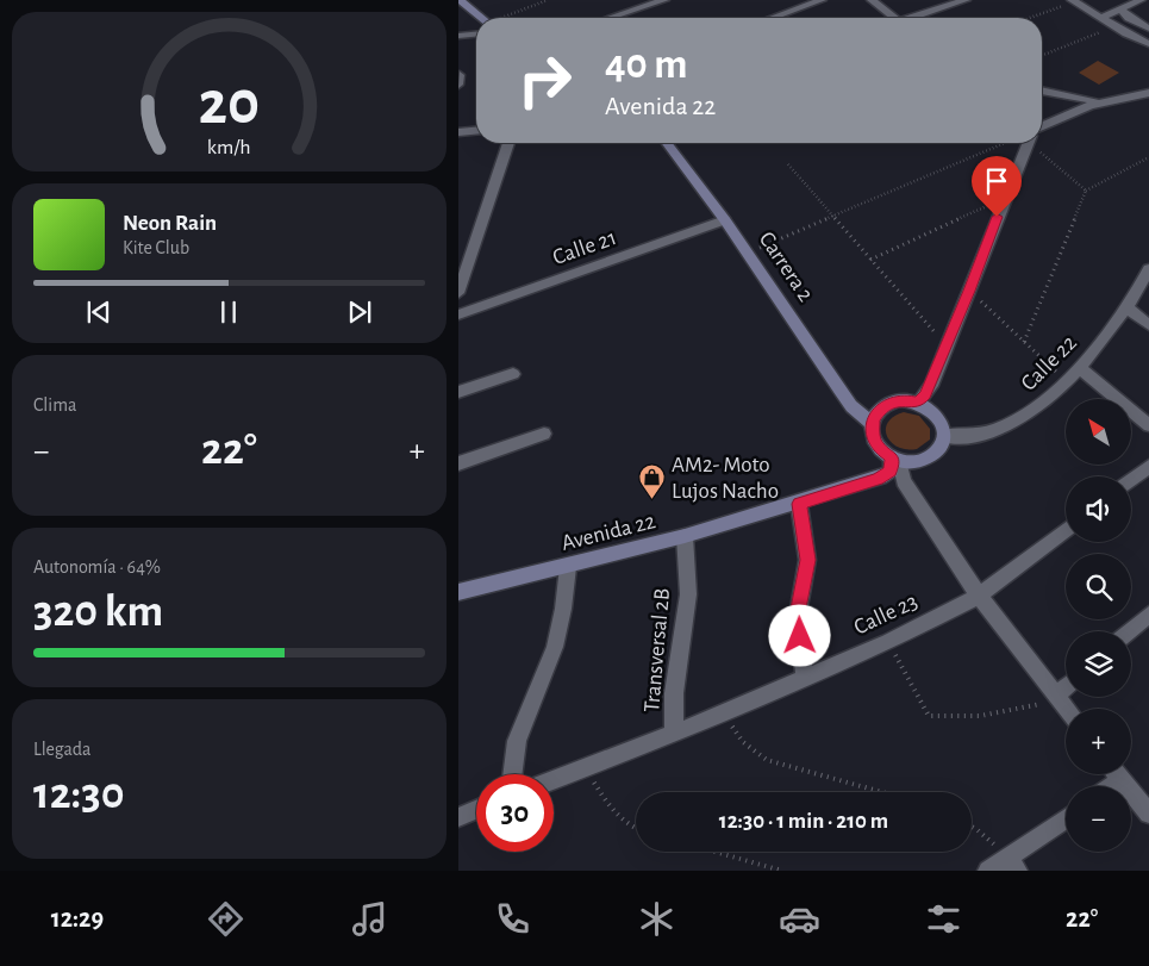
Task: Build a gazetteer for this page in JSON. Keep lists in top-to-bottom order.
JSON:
{
  "streets": {
    "street": [
      "Calle 21",
      "Carrera 2",
      "Calle 22",
      "Avenida 22",
      "Calle 23",
      "Transversal 2B"
    ]
  },
  "crossings": [
    ["Calle 21", "Carrera 2"],
    ["Carrera 2", "Calle 22"],
    ["Carrera 2", "Avenida 22"],
    ["Calle 22", "Avenida 22"],
    ["Avenida 22", "Transversal 2B"],
    ["Calle 23", "Transversal 2B"]
  ],
  "places": {
    "shop": ["AM2- Moto Lujos Nacho"]
  },
  "north": "top left",
  "page": {
    "turn": ["40 m", "Avenida 22"],
    "song": ["Neon Rain", "Kite Club"],
    "tile": [
      "Clima",
      ["Autonomía · 64%", "320 km"],
      ["Llegada", "12:30"]
    ],
    "map_buttons": ["+", "−"],
    "heat": ["−", "22°", "+"],
    "limit": "30",
    "trip": "12:30 · 1 min · 210 m",
    "tabs": ["12:29", "22°"],
    "gauge": ["20", "km/h"]
  }
}
